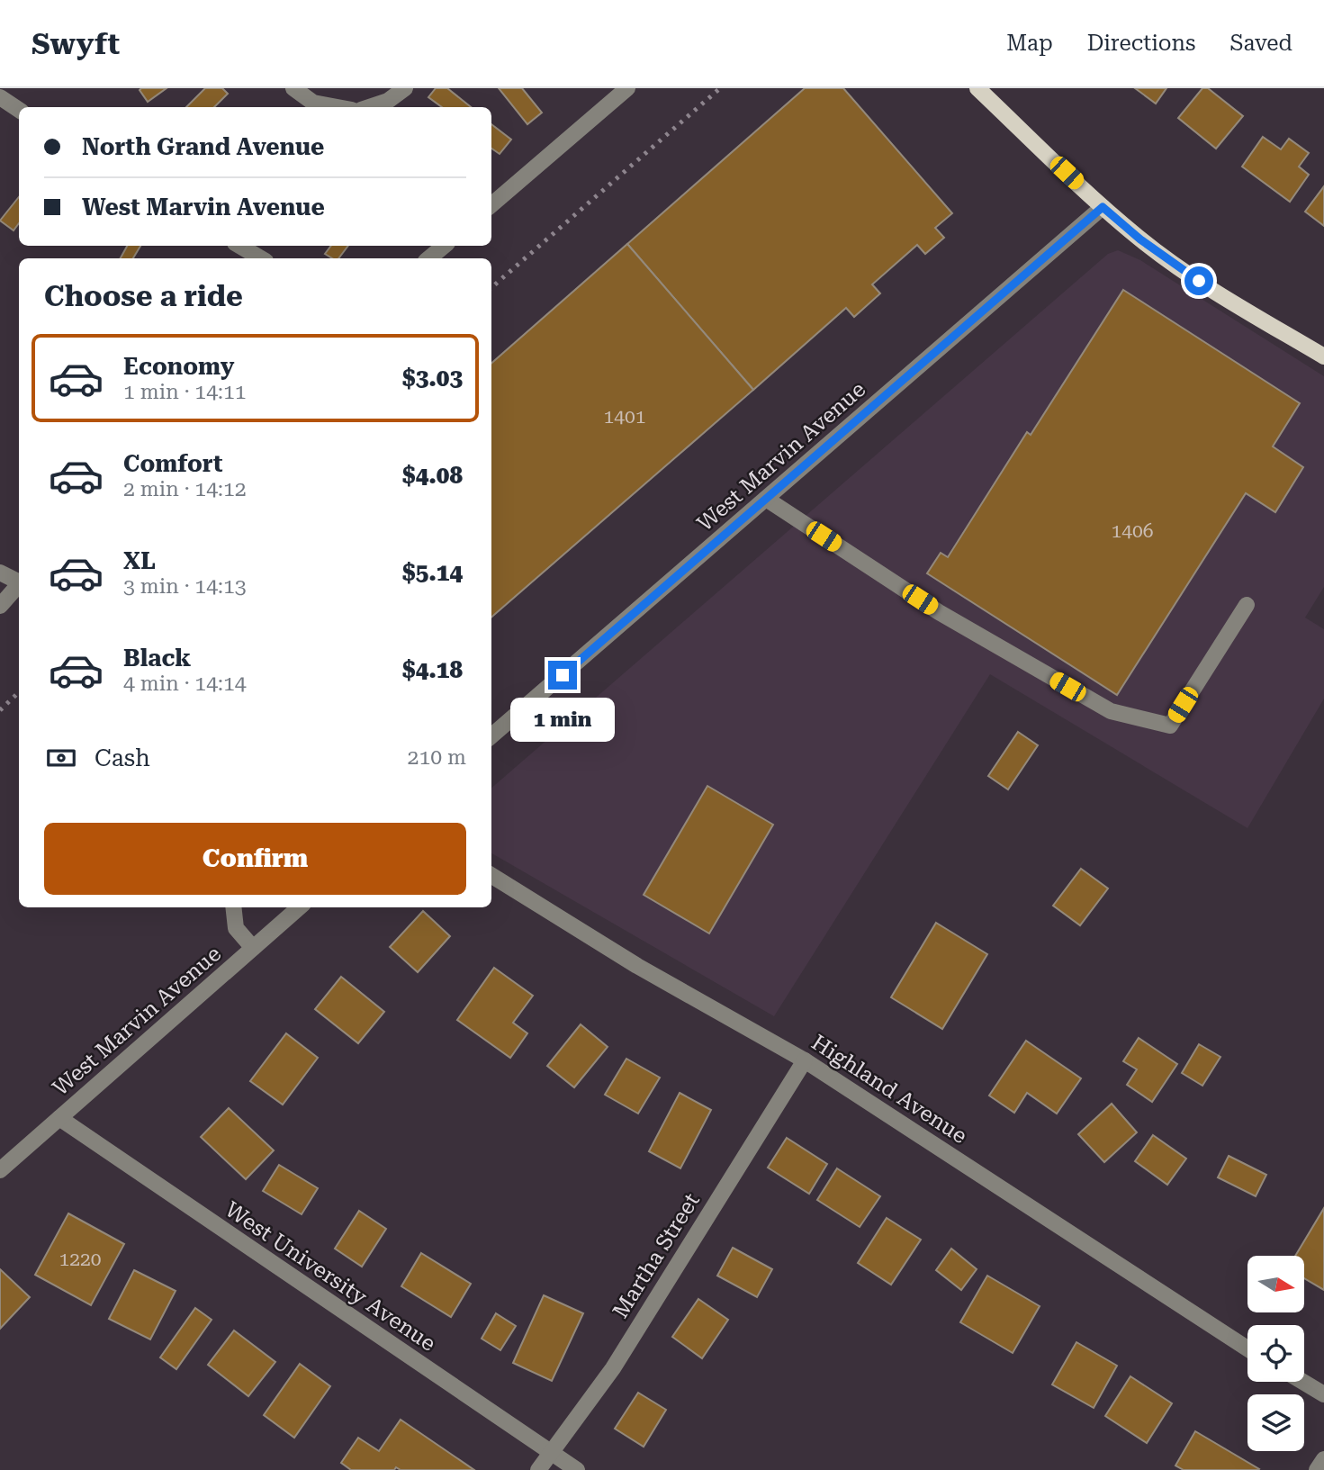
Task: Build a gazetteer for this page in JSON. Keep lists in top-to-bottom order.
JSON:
{
  "streets": {
    "street": [
      "West Marvin Avenue",
      "Highland Avenue",
      "Martha Street",
      "West University Avenue"
    ]
  },
  "crossings": [
    ["West Marvin Avenue", "West University Avenue"],
    ["Highland Avenue", "Martha Street"],
    ["Martha Street", "West University Avenue"]
  ],
  "house_numbers": ["1401", "1406", "1220"],
  "north": "right",
  "page": {
    "header": "Swyft",
    "nav": ["Map", "Directions", "Saved"],
    "banner": ["North Grand Avenue", "West Marvin Avenue"],
    "heading": "Choose a ride",
    "list": [
      {
        "name": "Economy",
        "note": "1 min · 14:11",
        "value": "$3.03"
      },
      {
        "name": "Comfort",
        "note": "2 min · 14:12",
        "value": "$4.08"
      },
      {
        "name": "XL",
        "note": "3 min · 14:13",
        "value": "$5.14"
      },
      {
        "name": "Black",
        "note": "4 min · 14:14",
        "value": "$4.18"
      }
    ],
    "bubble": "1 min",
    "pay": ["Cash", "210 m"],
    "buttons": "Confirm"
  }
}
